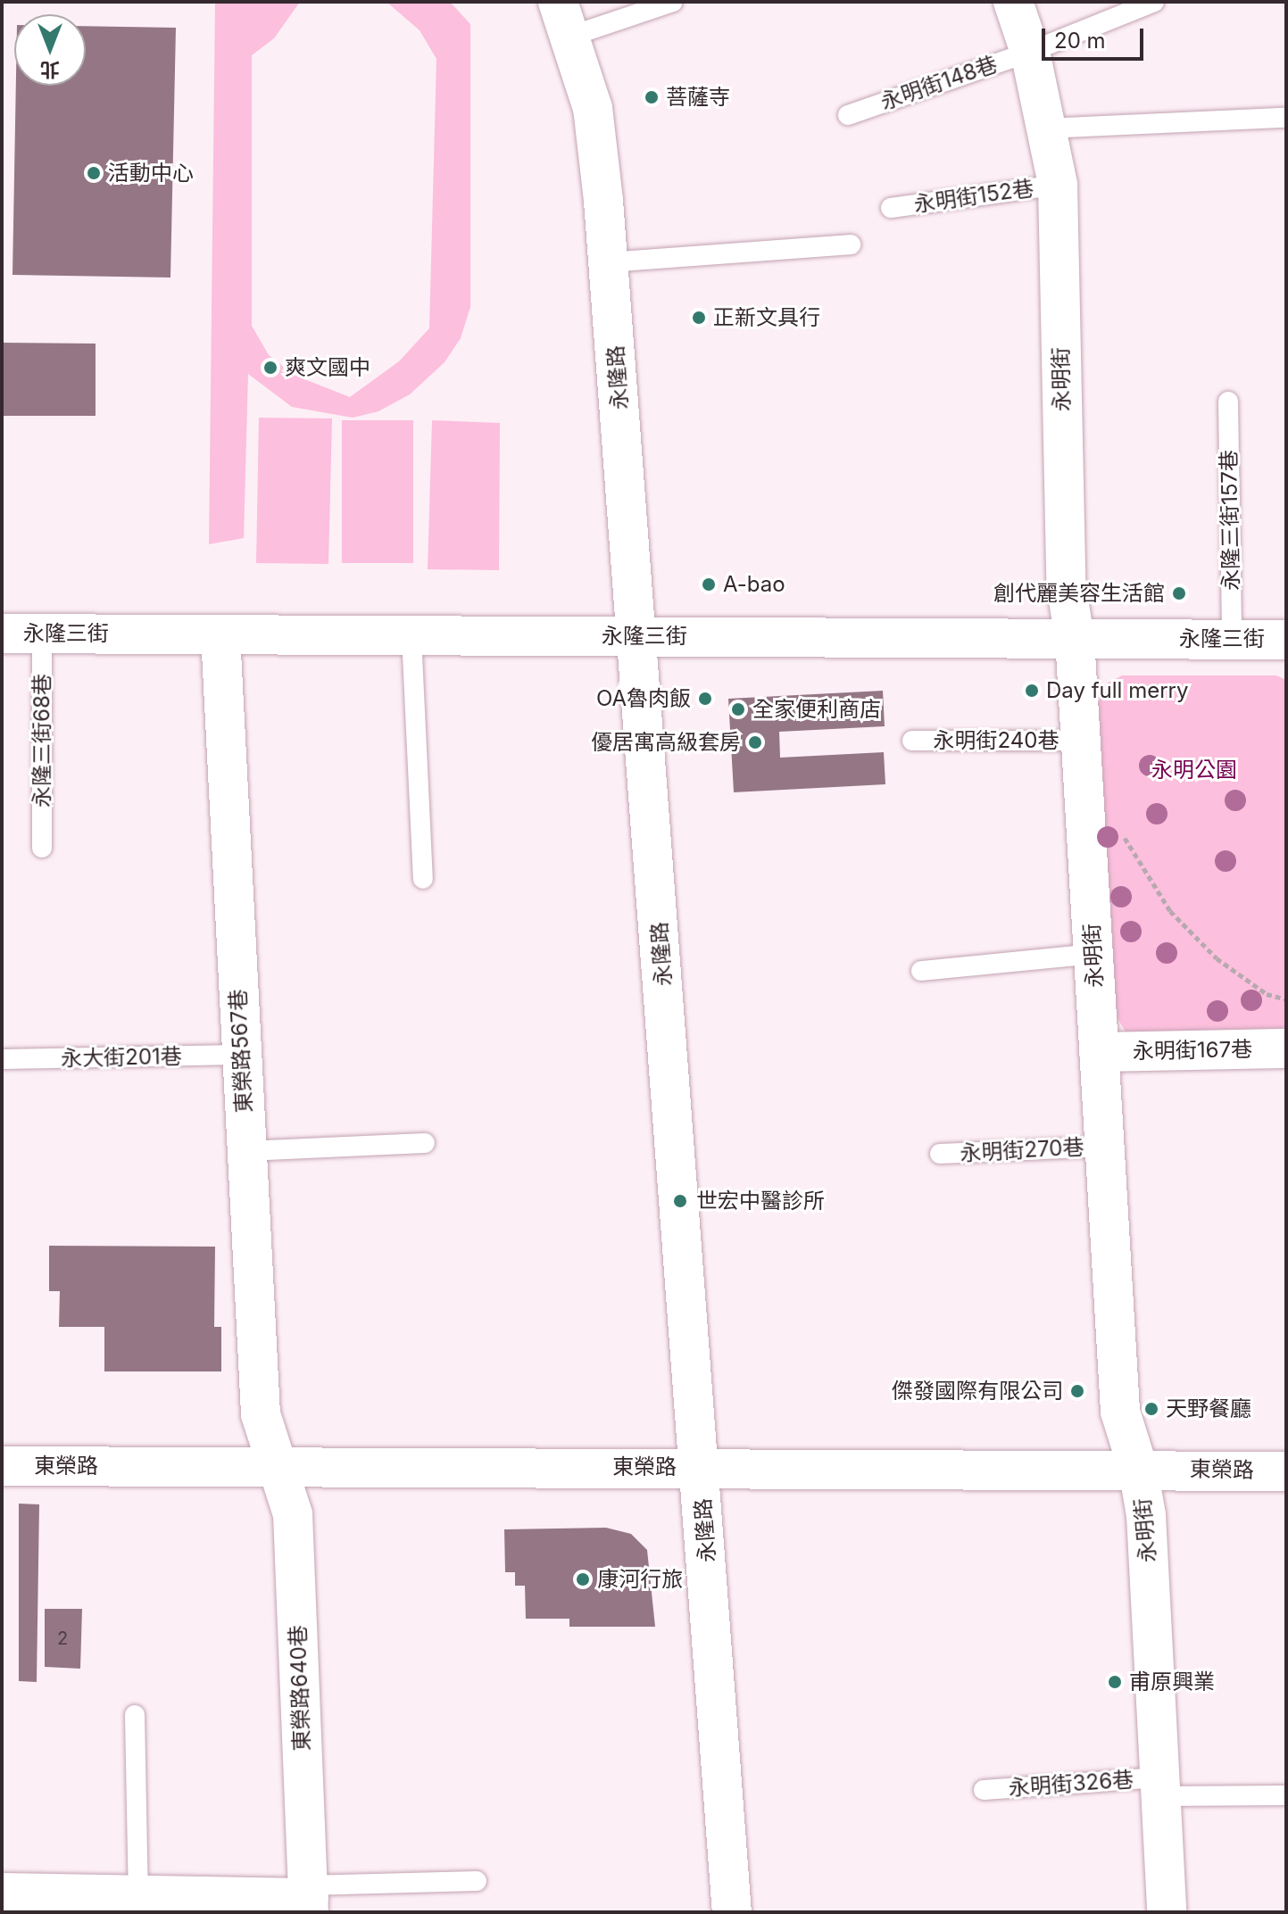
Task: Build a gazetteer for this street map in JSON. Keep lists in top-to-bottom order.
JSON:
{
  "streets": {
    "street": [
      "永隆路",
      "永明街",
      "永隆三街",
      "永明街167巷",
      "東榮路567巷",
      "東榮路",
      "東榮路640巷"
    ],
    "lane": [
      "永明街148巷",
      "永明街152巷",
      "永隆三街157巷",
      "永隆三街68巷",
      "永明街240巷",
      "永大街201巷",
      "永明街270巷",
      "永明街326巷"
    ]
  },
  "crossings": [
    ["永明街148巷", "永明街"],
    ["永明街152巷", "永明街"],
    ["永隆路", "永隆三街"],
    ["永隆路", "東榮路"],
    ["永明街", "永隆三街"],
    ["永明街", "永明街240巷"],
    ["永明街", "永明街167巷"],
    ["永明街", "永明街270巷"],
    ["永明街", "東榮路"],
    ["永明街", "永明街326巷"],
    ["永隆三街157巷", "永隆三街"],
    ["永隆三街", "永隆三街68巷"],
    ["永隆三街", "東榮路567巷"],
    ["東榮路567巷", "永大街201巷"],
    ["東榮路567巷", "東榮路"],
    ["東榮路567巷", "東榮路640巷"],
    ["東榮路", "東榮路640巷"]
  ],
  "parks": ["永明公園"],
  "places": [
    "菩薩寺",
    "活動中心",
    "正新文具行",
    "爽文國中",
    "A-bao",
    "創代麗美容生活館",
    "Day full merry",
    "OA魯肉飯",
    "全家便利商店",
    "優居寓高級套房",
    "世宏中醫診所",
    "傑發國際有限公司",
    "天野餐廳",
    "康河行旅",
    "甫原興業"
  ],
  "house_numbers": ["2"],
  "scale_bar": "20 m",
  "north": "bottom"
}
